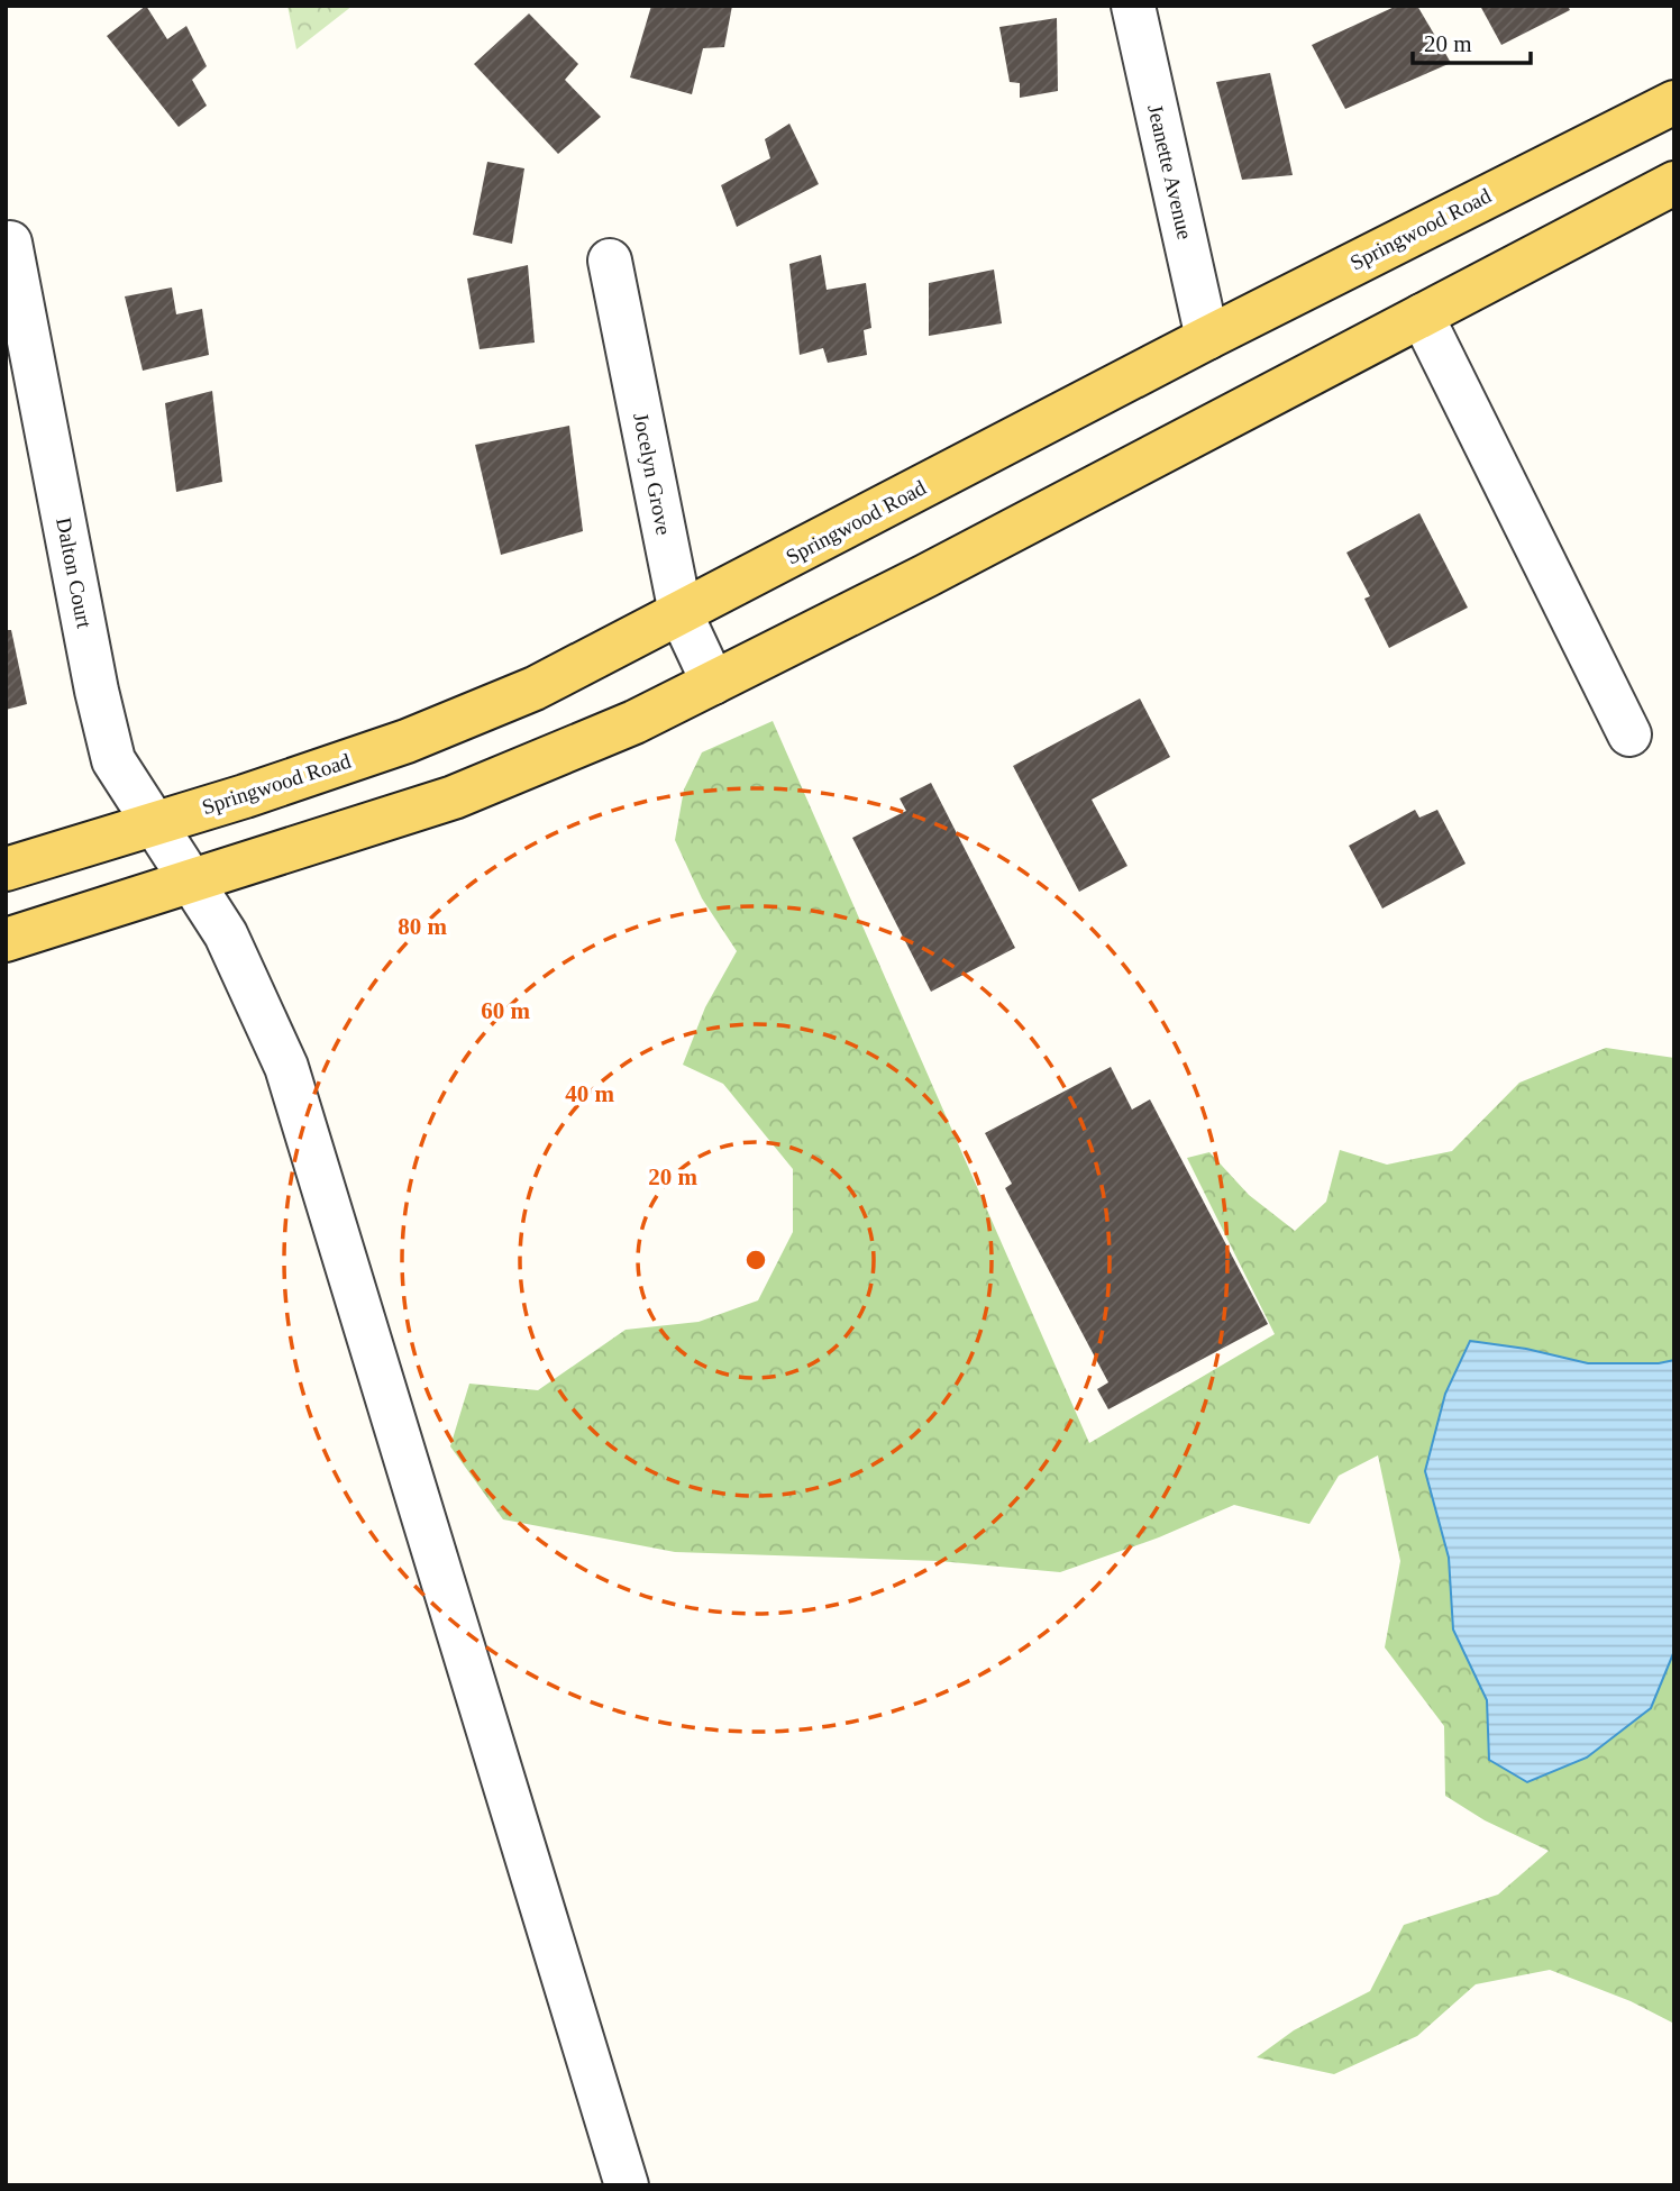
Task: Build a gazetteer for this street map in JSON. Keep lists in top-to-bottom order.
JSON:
{
  "streets": {
    "main road": ["Springwood Road"],
    "street": ["Jeanette Avenue", "Jocelyn Grove", "Dalton Court"]
  },
  "crossings": [
    ["Jeanette Avenue", "Springwood Road"],
    ["Springwood Road", "Jocelyn Grove"],
    ["Springwood Road", "Dalton Court"]
  ],
  "scale_bar": "20 m",
  "rings": [
    "80 m",
    "60 m",
    "40 m",
    "20 m"
  ]
}
